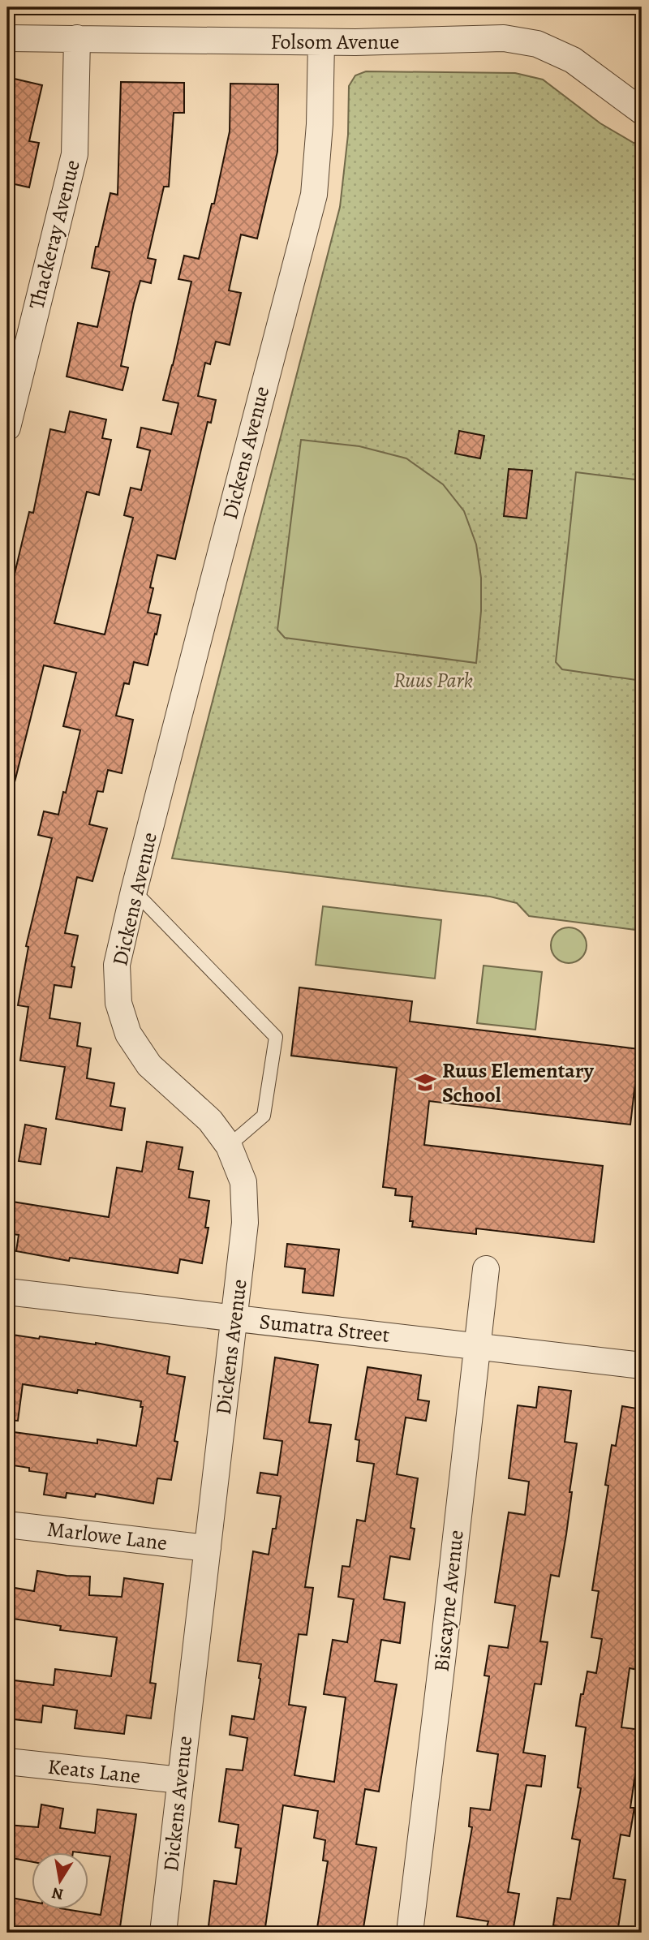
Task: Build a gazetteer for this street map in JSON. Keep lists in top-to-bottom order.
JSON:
{
  "streets": {
    "street": [
      "Folsom Avenue",
      "Thackeray Avenue",
      "Dickens Avenue",
      "Sumatra Street",
      "Marlowe Lane",
      "Biscayne Avenue",
      "Keats Lane"
    ]
  },
  "crossings": [
    ["Folsom Avenue", "Thackeray Avenue"],
    ["Folsom Avenue", "Dickens Avenue"],
    ["Dickens Avenue", "Sumatra Street"],
    ["Dickens Avenue", "Marlowe Lane"],
    ["Dickens Avenue", "Keats Lane"],
    ["Sumatra Street", "Biscayne Avenue"]
  ],
  "parks": ["Ruus Park"],
  "places": {
    "school or university": ["Ruus Elementary School"]
  },
  "north": "bottom"
}
